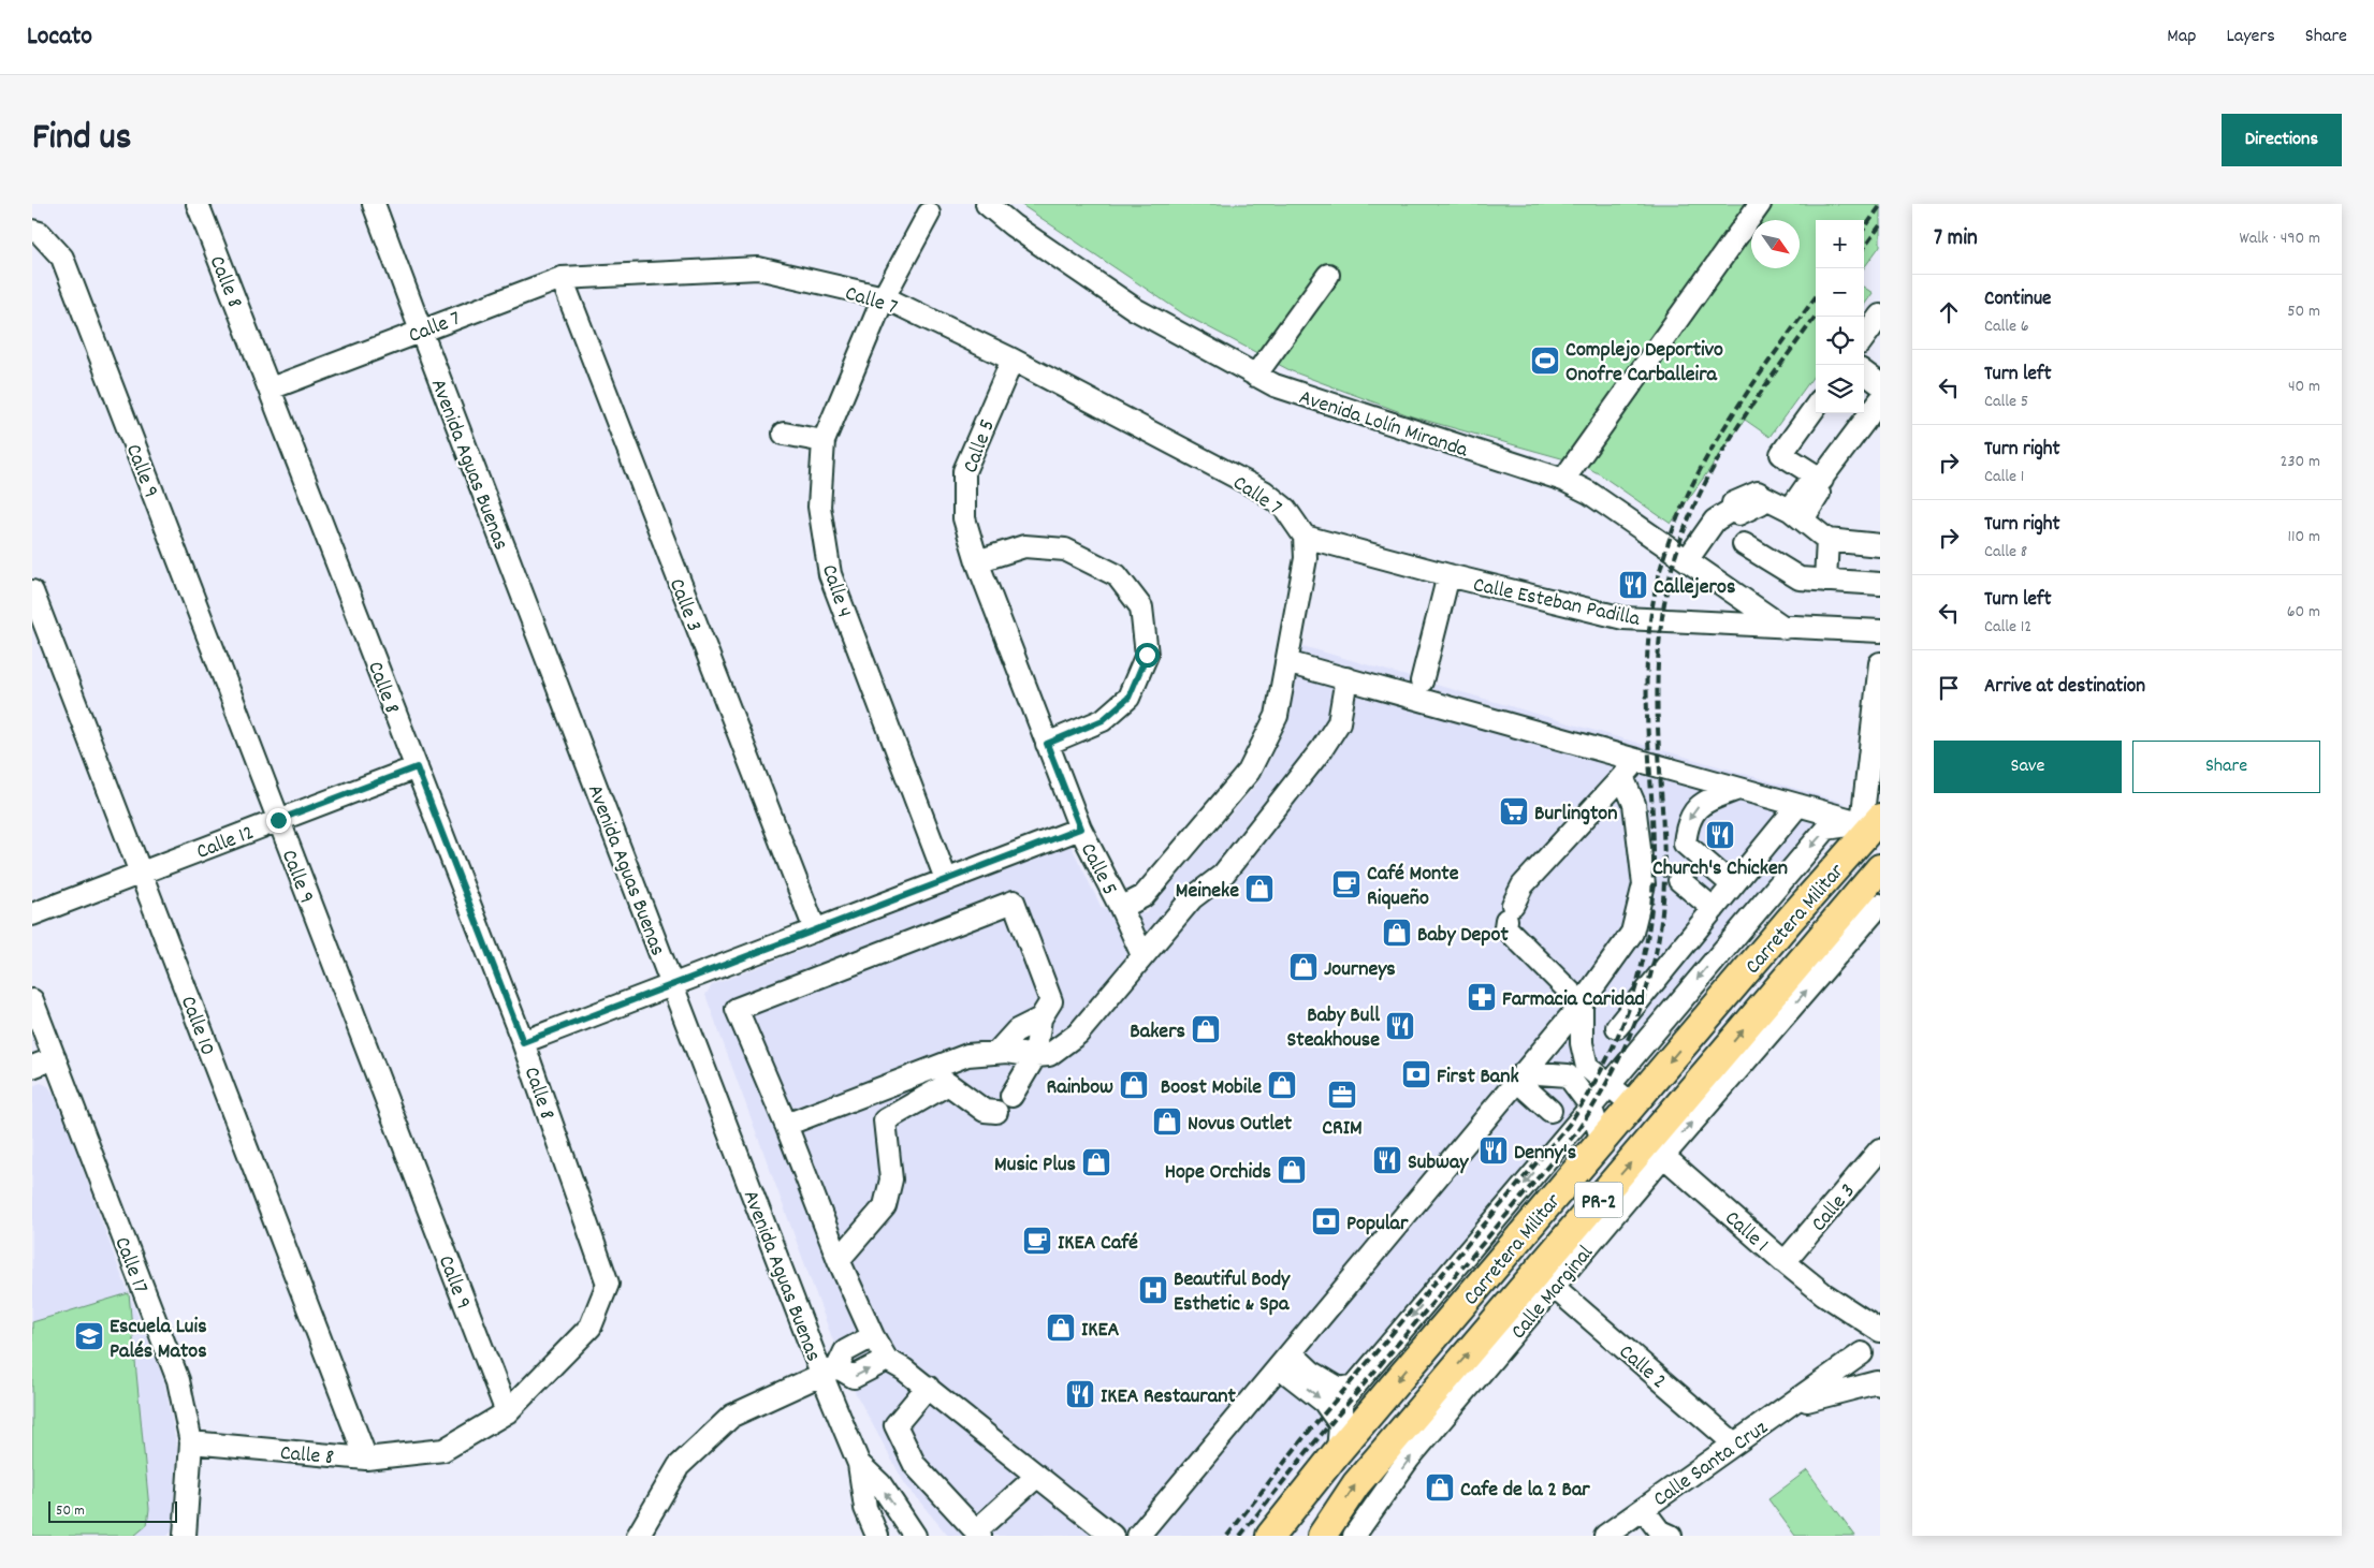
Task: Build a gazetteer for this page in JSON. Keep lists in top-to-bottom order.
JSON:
{
  "streets": {
    "main road": ["Carretera Militar", "PR-2"],
    "street": [
      "Calle 8",
      "Calle 7",
      "Avenida Lolín Miranda",
      "Calle 5",
      "Avenida Aguas Buenas",
      "Calle 9",
      "Calle 4",
      "Calle Esteban Padilla",
      "Calle 3",
      "Calle 12",
      "Calle 10",
      "Calle 1",
      "Calle 17",
      "Calle Marginal",
      "Calle 2",
      "Calle Santa Cruz"
    ]
  },
  "crossings": [
    ["Calle 8", "Calle 7"],
    ["Calle 8", "Calle 9"],
    ["Calle 8", "Calle 12"],
    ["Calle 8", "Calle 10"],
    ["Calle 8", "Calle 17"],
    ["Calle 7", "Calle 5"],
    ["Calle 7", "Avenida Aguas Buenas"],
    ["Calle 7", "Calle 4"],
    ["Calle 7", "Calle Esteban Padilla"],
    ["Calle 7", "Calle 3"],
    ["Avenida Lolín Miranda", "Calle Esteban Padilla"],
    ["Calle 9", "Calle 12"],
    ["Calle 3", "Calle 1"],
    ["Calle 12", "Calle 10"],
    ["Carretera Militar", "Calle 1"],
    ["Carretera Militar", "Calle Marginal"],
    ["Calle 1", "Calle Marginal"],
    ["Calle 1", "Calle Santa Cruz"],
    ["Calle Marginal", "Calle 2"],
    ["Calle 2", "Calle Santa Cruz"]
  ],
  "places": {
    "sports": ["Complejo Deportivo Onofre Carballeira"],
    "restaurant": [
      "Callejeros",
      "Church's Chicken",
      "Baby Bull Steakhouse",
      "Denny's",
      "Subway",
      "IKEA Restaurant"
    ],
    "supermarket": ["Burlington"],
    "cafe": ["Café Monte Riqueño", "IKEA Café"],
    "shop": [
      "Meineke",
      "Baby Depot",
      "Journeys",
      "Bakers",
      "Rainbow",
      "Boost Mobile",
      "Novus Outlet",
      "Music Plus",
      "Hope Orchids",
      "IKEA",
      "Cafe de la 2 Bar"
    ],
    "pharmacy": ["Farmacia Caridad"],
    "bank": ["First Bank", "Popular"],
    "office": ["CRIM"],
    "hospital": ["Beautiful Body Esthetic & Spa"],
    "school or university": ["Escuela Luis Palés Matos"]
  },
  "scale_bar": "50 m",
  "north": "bottom right",
  "page": {
    "header": "Locato",
    "nav": ["Map", "Layers", "Share"],
    "title": "Find us",
    "buttons": [
      "Directions",
      ["Save", "Share"]
    ],
    "heading": ["7 min", "Walk · 490 m"],
    "map_buttons": ["+", "−"],
    "list": [
      ["Continue", "Calle 6", "50 m"],
      ["Turn left", "Calle 5", "40 m"],
      ["Turn right", "Calle 1", "230 m"],
      ["Turn right", "Calle 8", "110 m"],
      ["Turn left", "Calle 12", "60 m"],
      "Arrive at destination"
    ],
    "scale": "50 m"
  }
}
